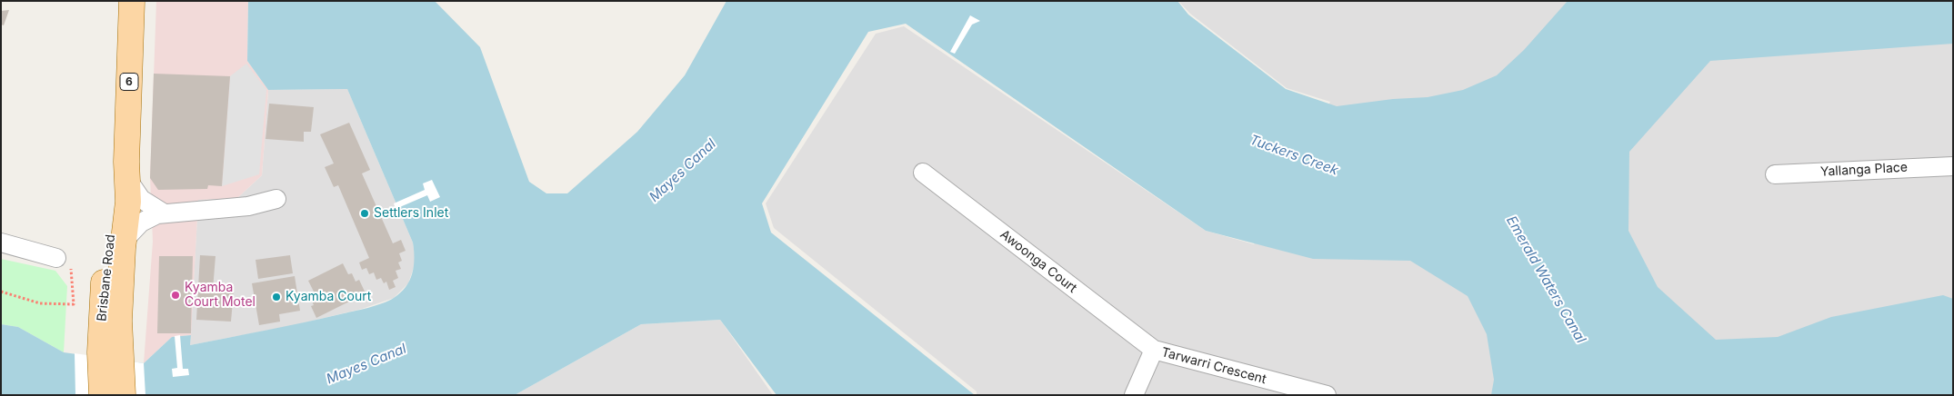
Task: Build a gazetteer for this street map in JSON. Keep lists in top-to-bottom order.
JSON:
{
  "streets": {
    "main road": ["6", "Brisbane Road"],
    "street": ["Yallanga Place", "Awoonga Court", "Tarwarri Crescent"]
  },
  "crossings": [
    ["Awoonga Court", "Tarwarri Crescent"]
  ],
  "water": ["Tuckers Creek", "Mayes Canal", "Emerald Waters Canal"],
  "places": ["Settlers Inlet", "Kyamba Court Motel", "Kyamba Court"]
}
